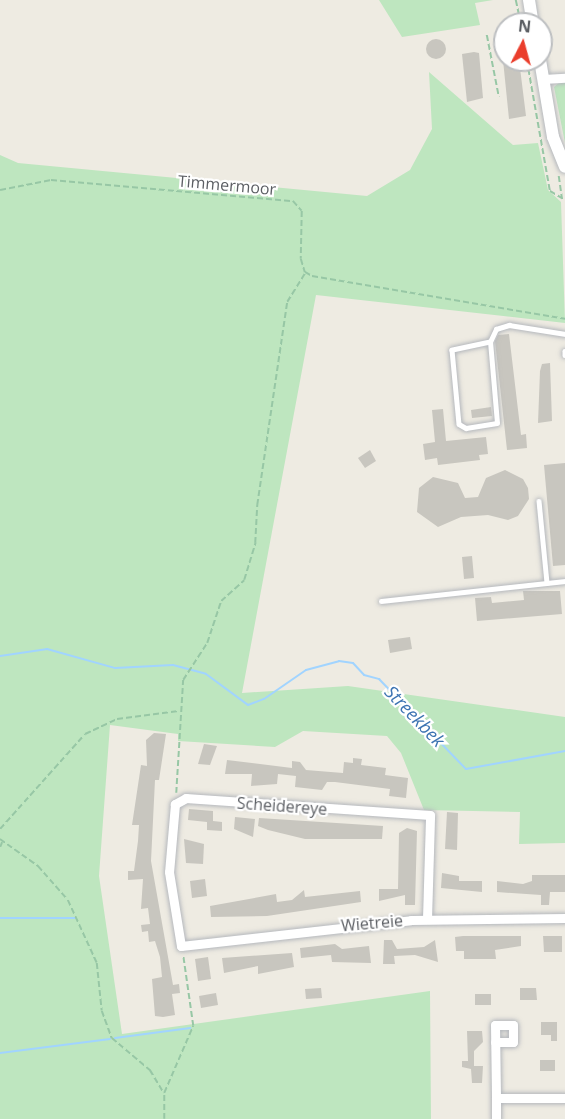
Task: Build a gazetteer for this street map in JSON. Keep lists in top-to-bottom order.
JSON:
{
  "streets": {
    "street": ["Scheidereye", "Wietreie"],
    "path": ["Timmermoor"]
  },
  "crossings": [
    ["Scheidereye", "Wietreie"]
  ],
  "water": ["Streekbek"],
  "north": "top"
}
